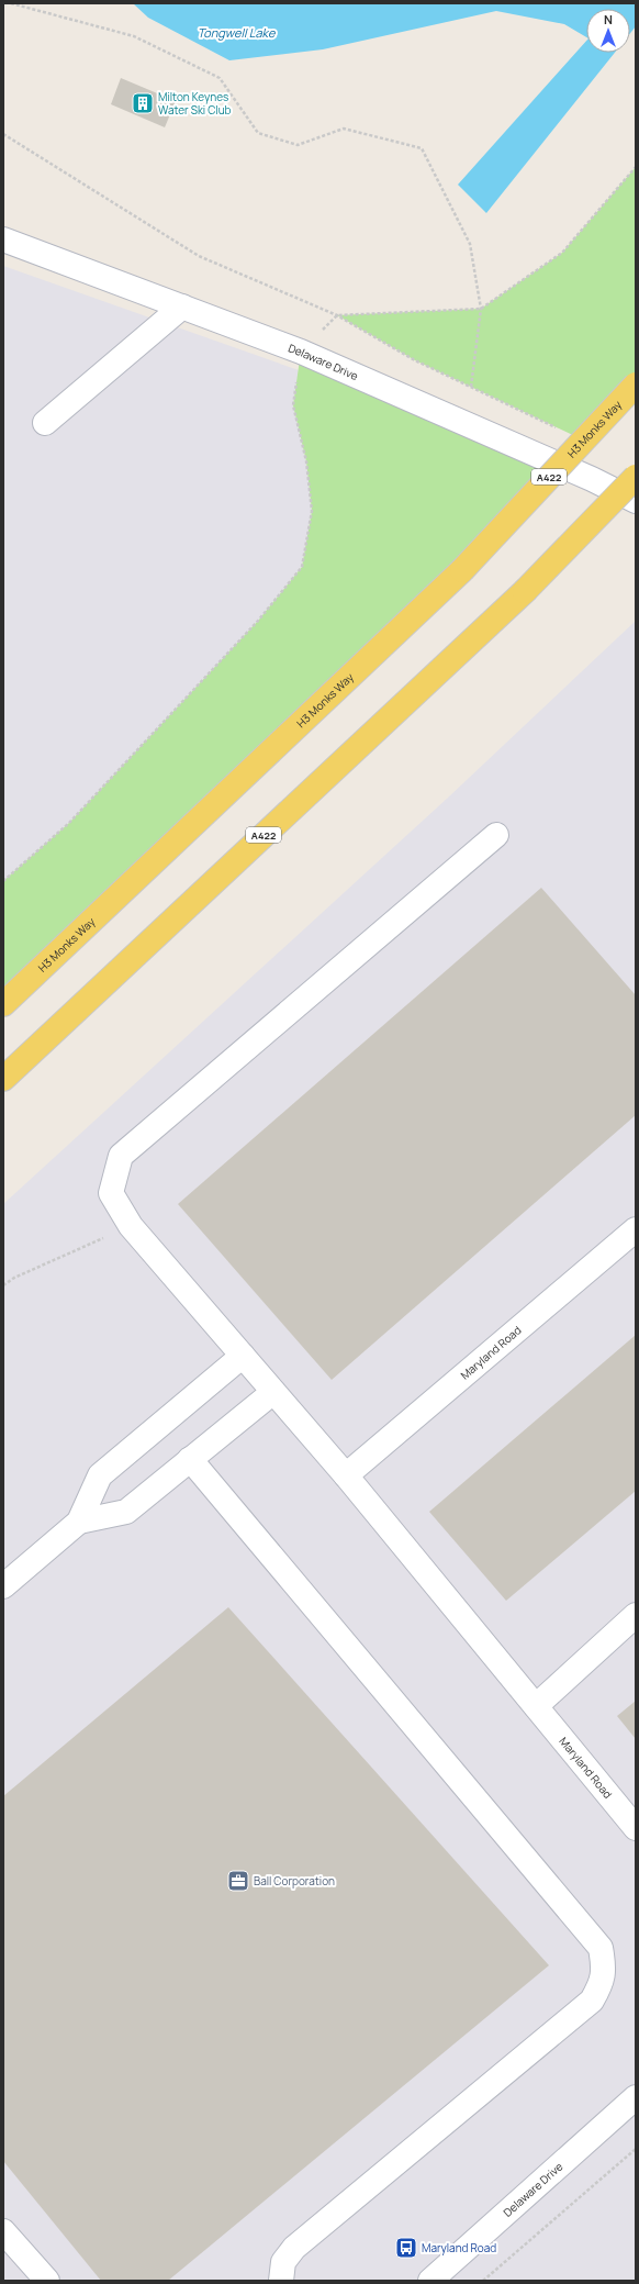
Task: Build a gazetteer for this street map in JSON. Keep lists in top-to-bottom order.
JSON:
{
  "streets": {
    "main road": ["H3 Monks Way", "A422"],
    "street": ["Delaware Drive", "Maryland Road"]
  },
  "water": ["Tongwell Lake"],
  "places": {
    "building": ["Milton Keynes Water Ski Club"],
    "office": ["Ball Corporation"],
    "bus stop": ["Maryland Road"]
  },
  "north": "top"
}
